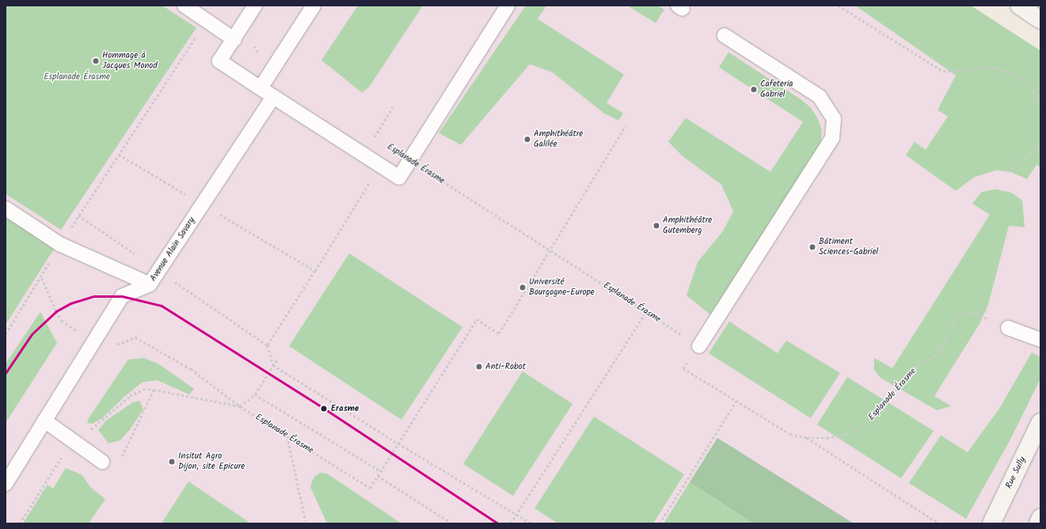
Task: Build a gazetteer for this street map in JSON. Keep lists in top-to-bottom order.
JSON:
{
  "streets": {
    "main road": ["Rue Sully"],
    "lane": ["Avenue Alain Savary"],
    "path": ["Esplanade Érasme"]
  },
  "parks": ["Esplanade Érasme"],
  "places": [
    "Hommage à Jacques Monod",
    "Cafeteria Gabriel",
    "Amphithéâtre Galilée",
    "Amphithéâtre Gutemberg",
    "Bâtiment Sciences-Gabriel",
    "Université Bourgogne-Europe",
    "Anti-Robot",
    "Erasme",
    "Insitut Agro Dijon, site Epicure"
  ]
}
